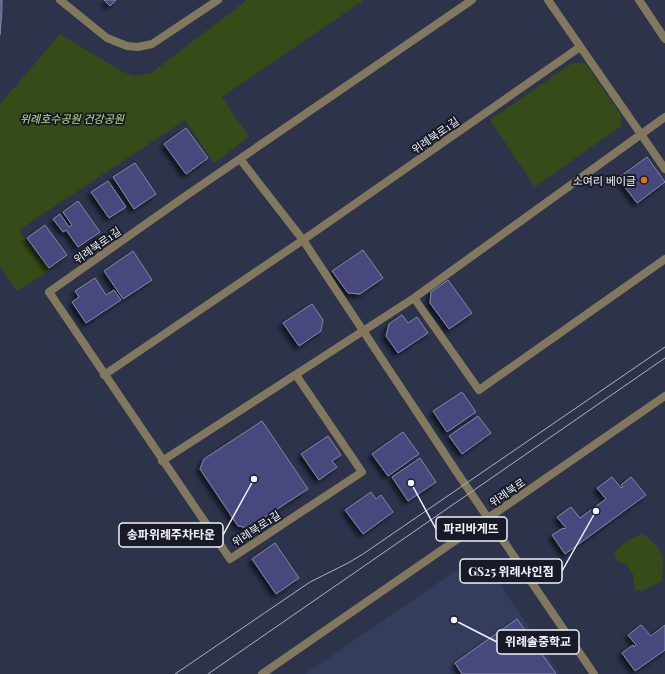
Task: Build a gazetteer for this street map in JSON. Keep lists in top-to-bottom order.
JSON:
{
  "streets": {
    "street": ["위례북로1길", "위례북로"]
  },
  "parks": ["위례호수공원 건강공원"],
  "places": [
    "소여리 베이글",
    "송파위례주차타운",
    "파리바게뜨",
    "GS25 위례샤인점",
    "위례솔중학교"
  ]
}
